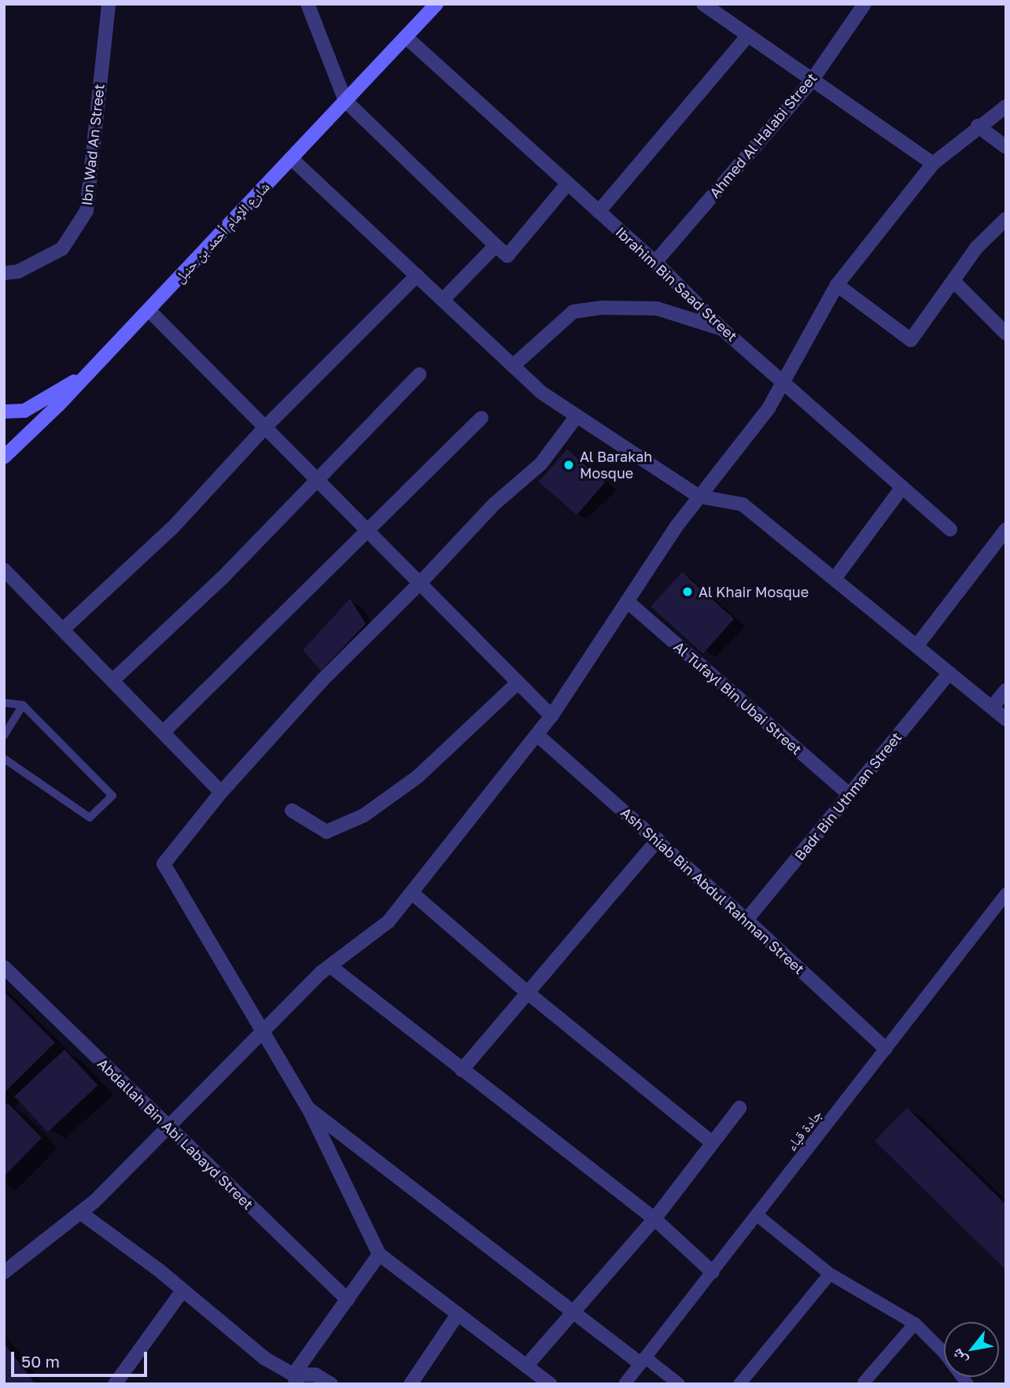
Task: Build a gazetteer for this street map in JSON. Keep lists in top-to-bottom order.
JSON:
{
  "streets": {
    "main road": ["شارع الإمام أحمد بن حنبل"],
    "street": [
      "Ahmed Al Halabi Street",
      "Ibn Wad An Street",
      "Ibrahim Bin Saad Street",
      "Al Tufayl Bin Ubai Street",
      "Badr Bin Uthman Street",
      "Ash Shiab Bin Abdul Rahman Street",
      "جادة قباء",
      "Abdallah Bin Abi Labayd Street"
    ]
  },
  "crossings": [
    ["Ahmed Al Halabi Street", "Ibrahim Bin Saad Street"],
    ["شارع الإمام أحمد بن حنبل", "Ibrahim Bin Saad Street"],
    ["Al Tufayl Bin Ubai Street", "Badr Bin Uthman Street"],
    ["Badr Bin Uthman Street", "Ash Shiab Bin Abdul Rahman Street"],
    ["Ash Shiab Bin Abdul Rahman Street", "جادة قباء"]
  ],
  "places": ["Al Barakah Mosque", "Al Khair Mosque"],
  "scale_bar": "50 m",
  "north": "bottom left"
}
